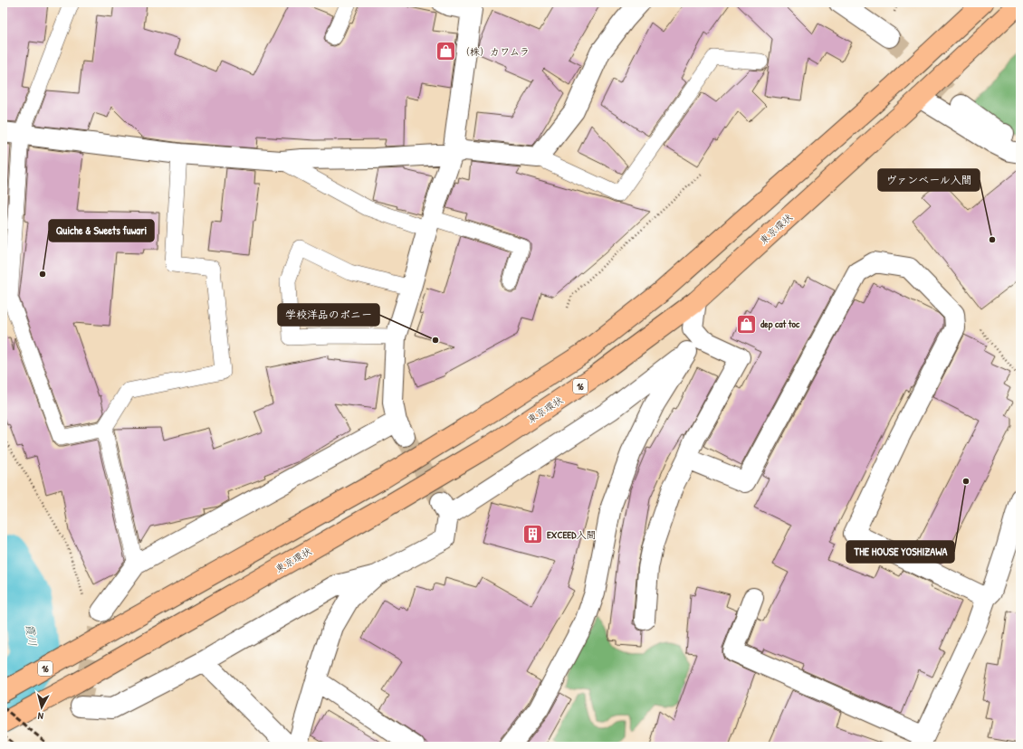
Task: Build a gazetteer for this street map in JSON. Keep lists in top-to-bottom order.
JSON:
{
  "streets": {
    "highway": ["東京環状", "16"]
  },
  "water": ["霞川"],
  "places": {
    "shop": ["（株）カワムラ", "dep cat toc"],
    "other": [
      "ヴァンベール入間",
      "Quiche & Sweets fuwari",
      "学校洋品のポニー",
      "THE HOUSE YOSHIZAWA"
    ],
    "building": ["EXCEED入間"]
  },
  "north": "bottom"
}
